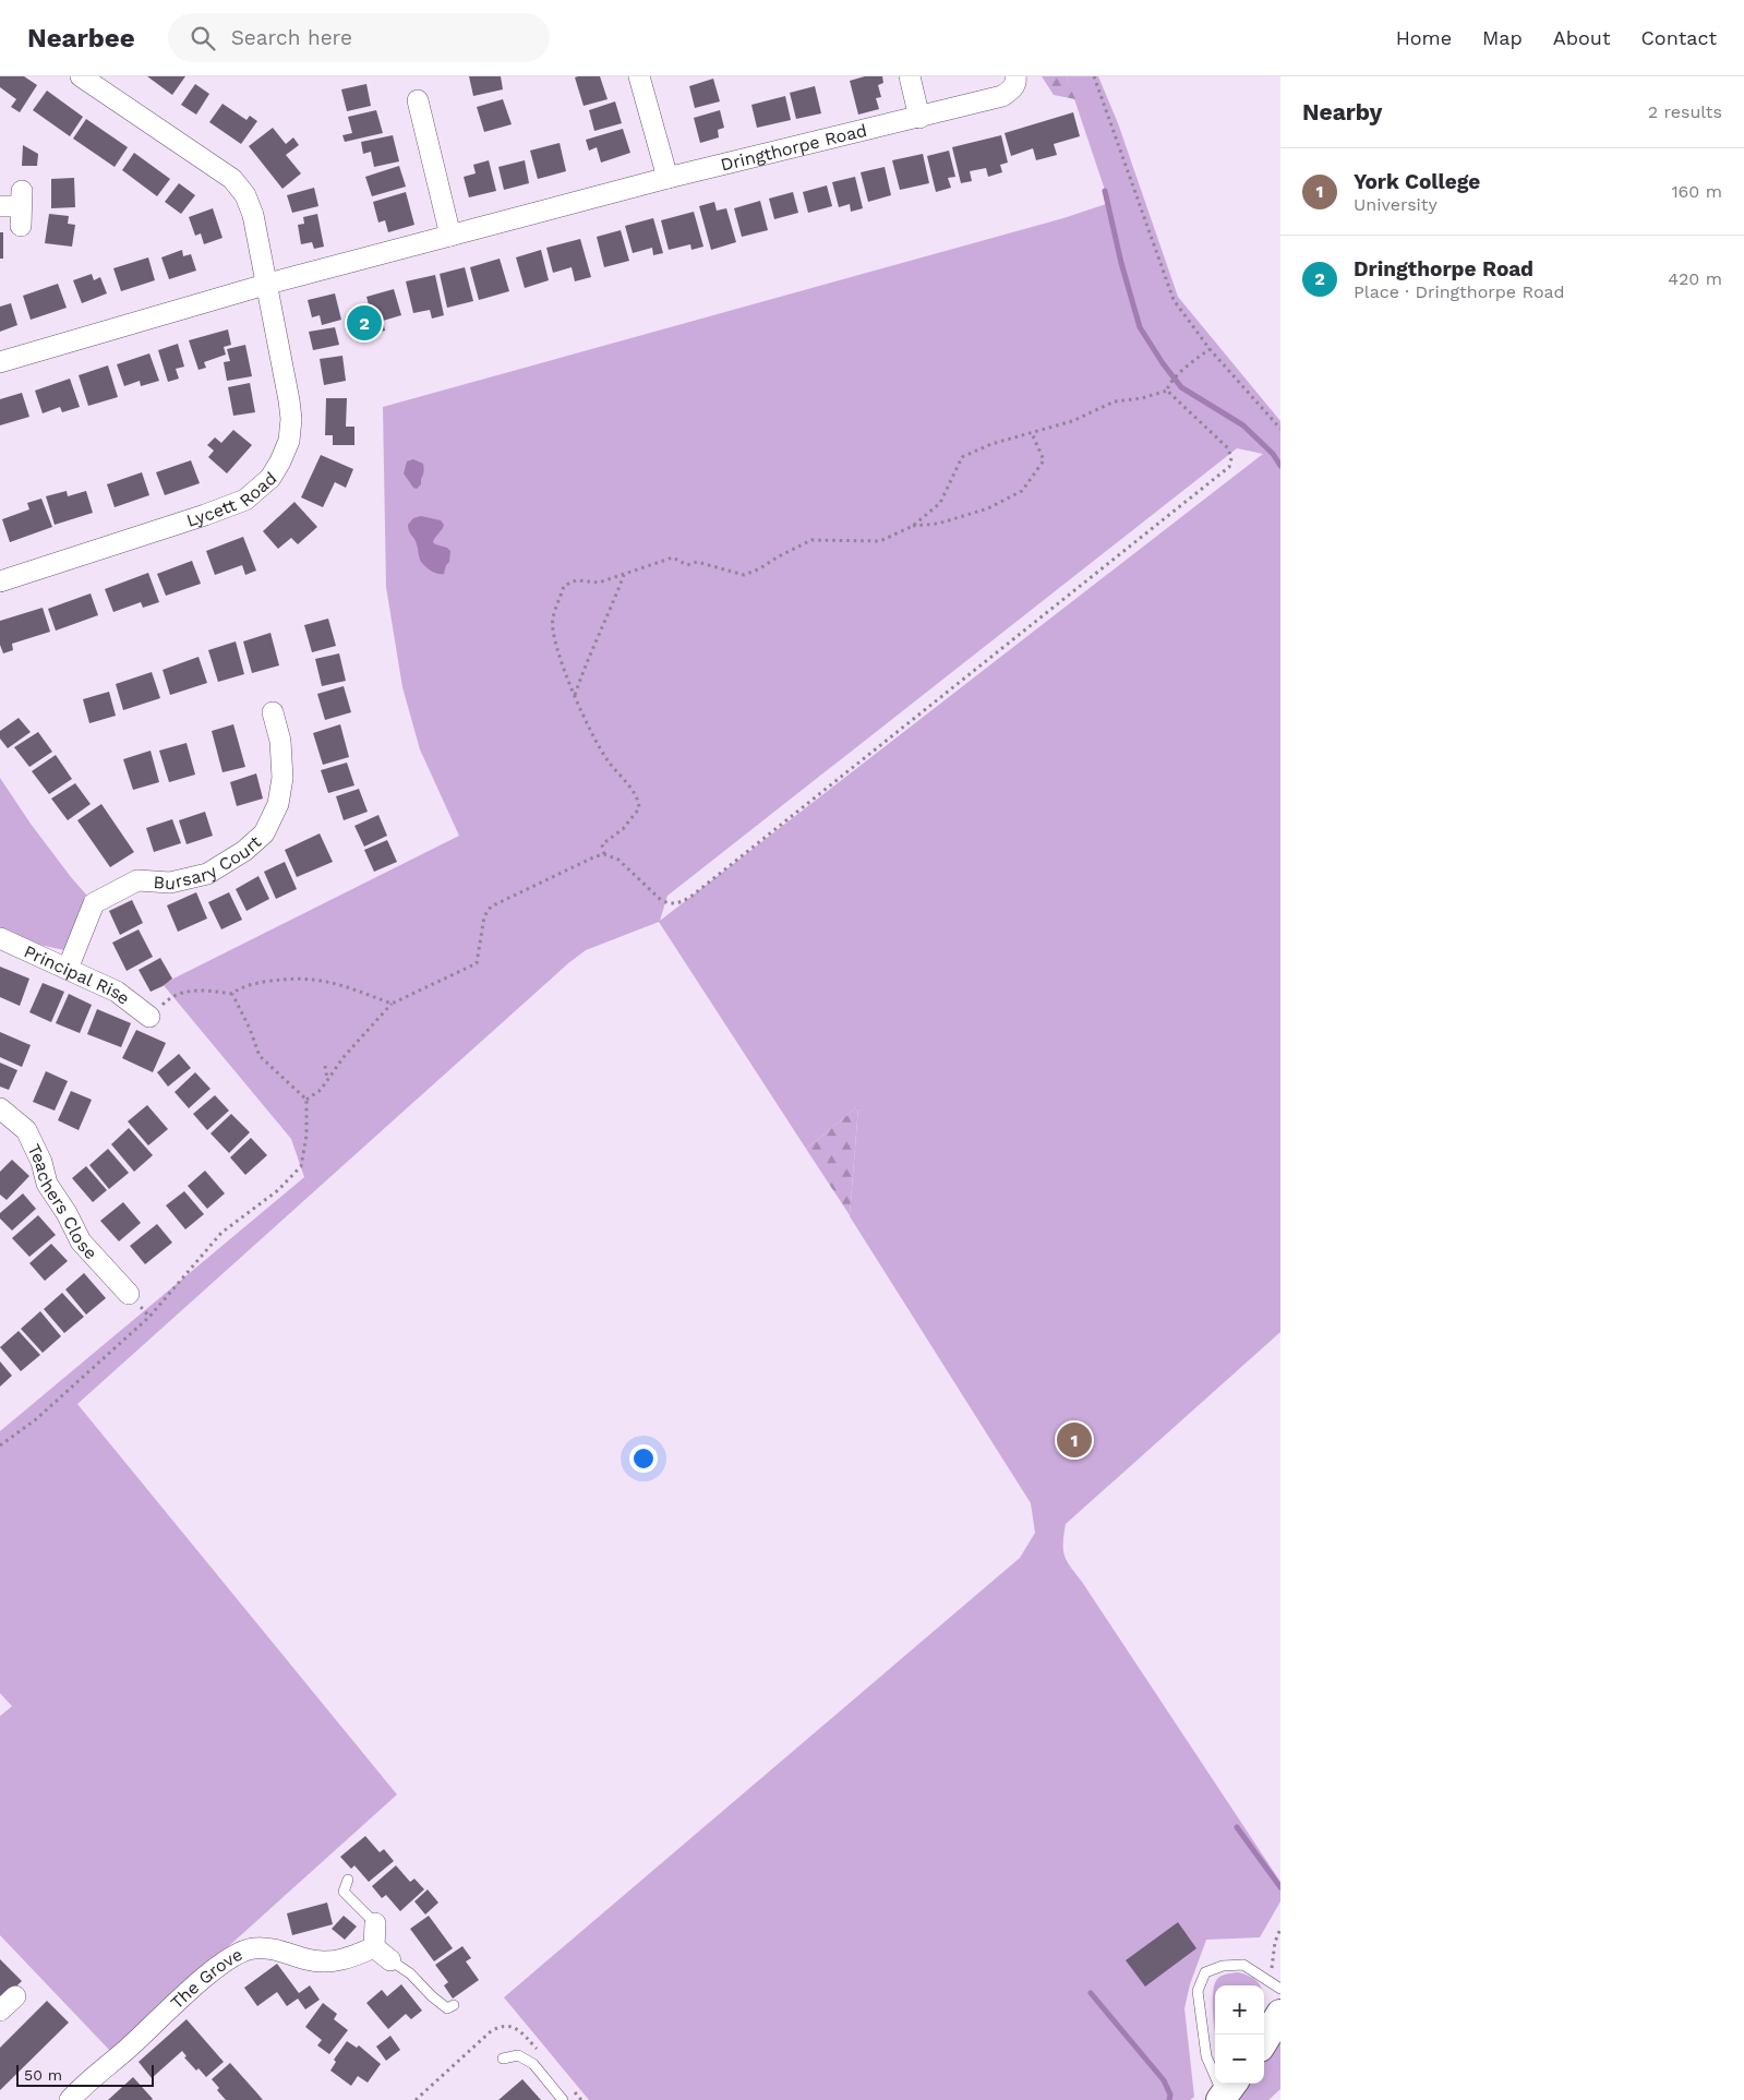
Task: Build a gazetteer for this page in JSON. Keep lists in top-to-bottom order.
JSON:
{
  "streets": {
    "street": [
      "Dringthorpe Road",
      "Lycett Road",
      "Bursary Court",
      "Principal Rise",
      "Teachers Close",
      "The Grove"
    ]
  },
  "crossings": [
    ["Dringthorpe Road", "Lycett Road"],
    ["Bursary Court", "Principal Rise"]
  ],
  "scale_bar": "50 m",
  "page": {
    "header": "Nearbee",
    "search": "Search here",
    "nav": [
      "Home",
      "Map",
      "About",
      "Contact"
    ],
    "heading": ["Nearby", "2 results"],
    "list": [
      {
        "mark": "1",
        "name": "York College",
        "note": "University",
        "value": "160 m"
      },
      {
        "mark": "2",
        "name": "Dringthorpe Road",
        "note": "Place · Dringthorpe Road",
        "value": "420 m"
      }
    ],
    "pins": ["2", "1"],
    "map_buttons": ["+", "−"],
    "scale": "50 m"
  }
}
